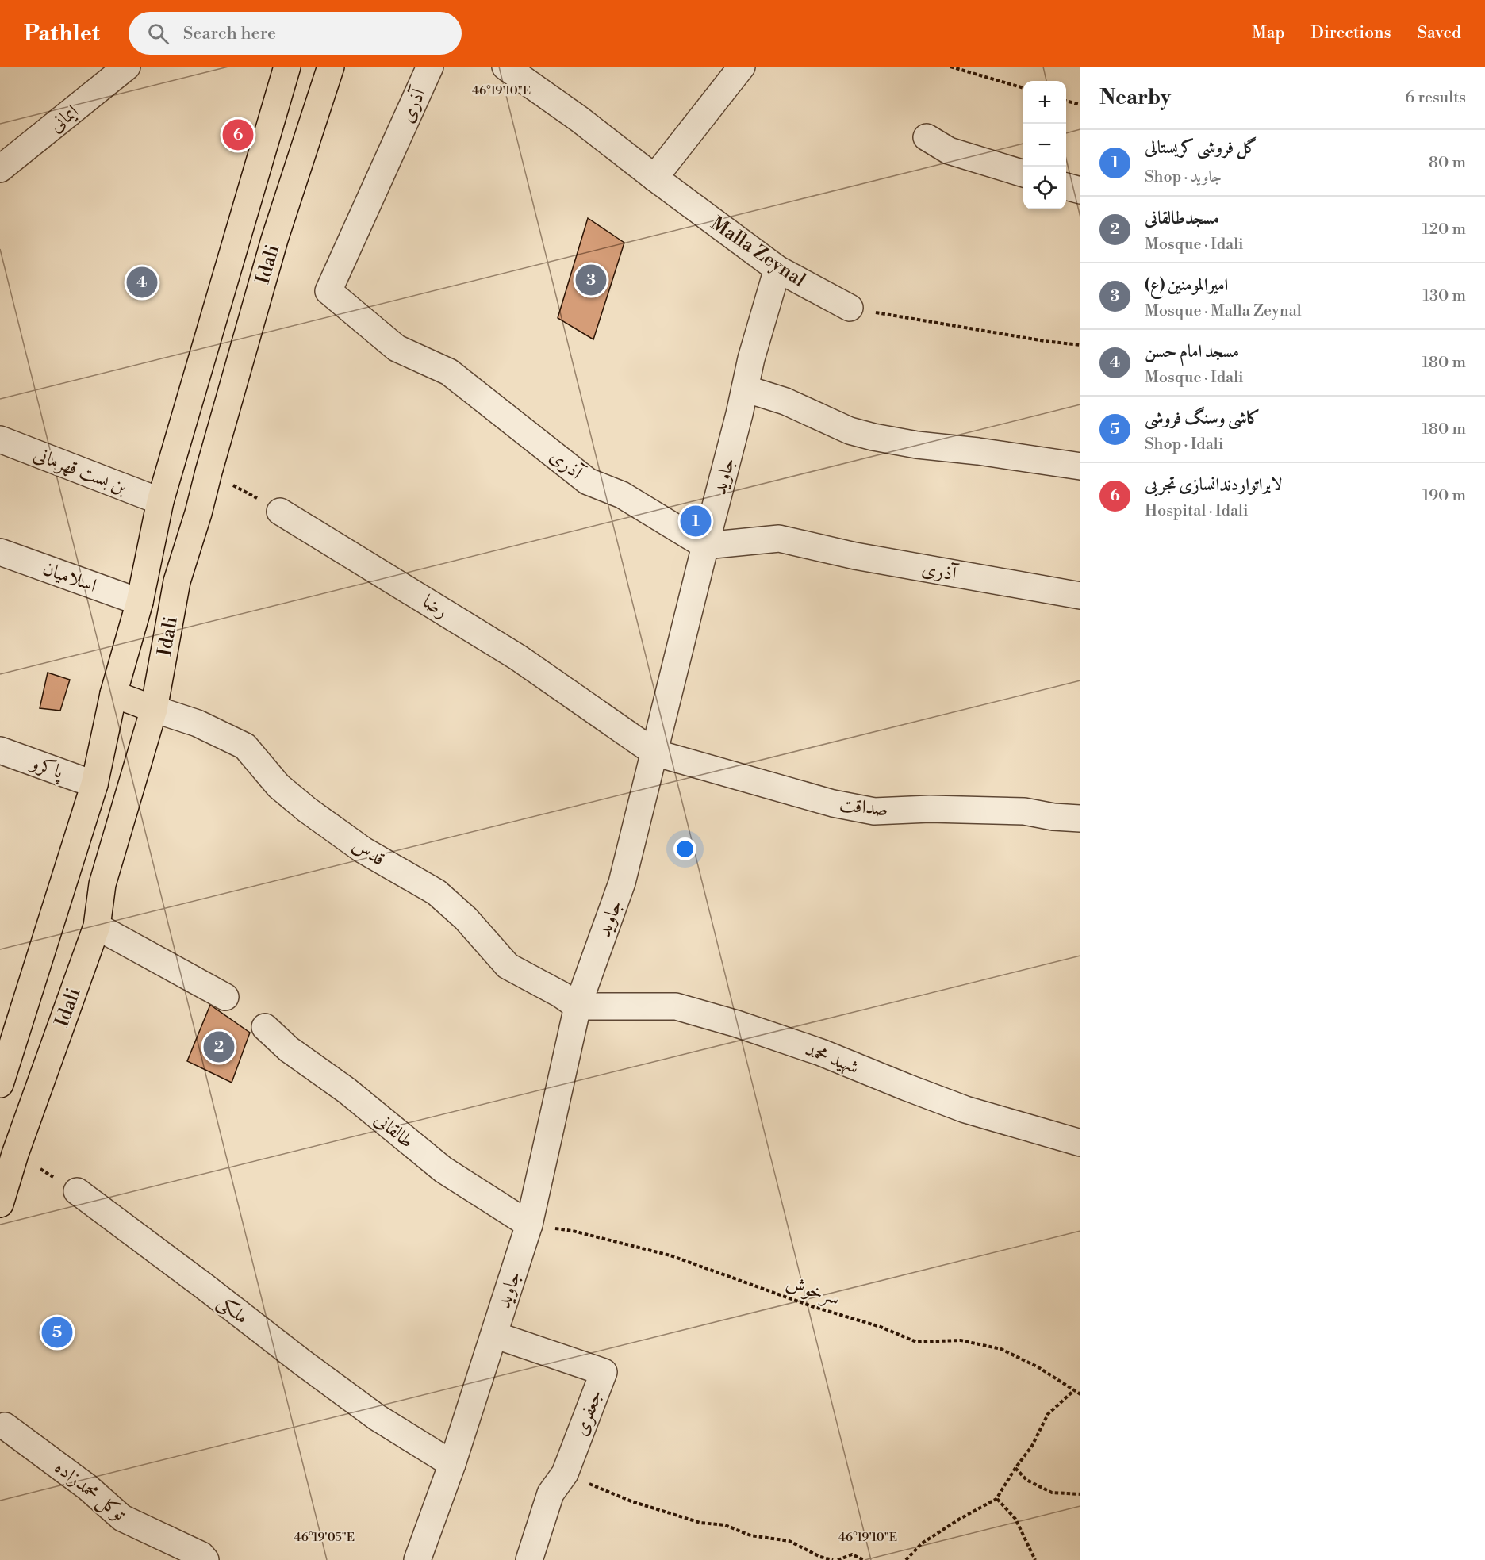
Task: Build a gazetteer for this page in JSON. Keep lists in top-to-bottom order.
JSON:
{
  "streets": {
    "main road": ["Idali"],
    "street": [
      "آذری",
      "ایمانی",
      "Malla Zeynal",
      "بن بست قهرمانی",
      "جاوید",
      "اسلامیان",
      "رضا",
      "پاکرو",
      "صداقت",
      "قدس",
      "شهید محمد",
      "طالقانی",
      "ملکی",
      "جعفری",
      "توکل محمدزاده"
    ],
    "path": ["سرخوش"]
  },
  "crossings": [
    ["آذری", "جاوید"],
    ["Malla Zeynal", "جاوید"],
    ["Idali", "بن بست قهرمانی"],
    ["Idali", "اسلامیان"],
    ["Idali", "پاکرو"],
    ["Idali", "قدس"],
    ["جاوید", "رضا"],
    ["جاوید", "صداقت"],
    ["جاوید", "قدس"],
    ["جاوید", "شهید محمد"],
    ["جاوید", "طالقانی"],
    ["جاوید", "سرخوش"],
    ["جاوید", "ملکی"],
    ["جاوید", "جعفری"],
    ["رضا", "صداقت"],
    ["قدس", "شهید محمد"],
    ["طالقانی", "سرخوش"]
  ],
  "page": {
    "header": "Pathlet",
    "search": "Search here",
    "nav": ["Map", "Directions", "Saved"],
    "heading": ["Nearby", "6 results"],
    "map_buttons": ["+", "−"],
    "pins": [
      "6",
      "3",
      "4",
      "1",
      "2",
      "5"
    ],
    "list": [
      {
        "mark": "1",
        "name": "گل فروشی کریستالی",
        "note": "Shop · جاوید",
        "value": "80 m"
      },
      {
        "mark": "2",
        "name": "مسجدطالقانی",
        "note": "Mosque · Idali",
        "value": "120 m"
      },
      {
        "mark": "3",
        "name": "امیرالمومنین (ع)",
        "note": "Mosque · Malla Zeynal",
        "value": "130 m"
      },
      {
        "mark": "4",
        "name": "مسجد امام حسن",
        "note": "Mosque · Idali",
        "value": "180 m"
      },
      {
        "mark": "5",
        "name": "کاشی وسنگ فروشی",
        "note": "Shop · Idali",
        "value": "180 m"
      },
      {
        "mark": "6",
        "name": "لابراتواردندانسازی تجربی",
        "note": "Hospital · Idali",
        "value": "190 m"
      }
    ]
  },
  "coordinates": ["46°19'10\"E", "46°19'05\"E"]
}
